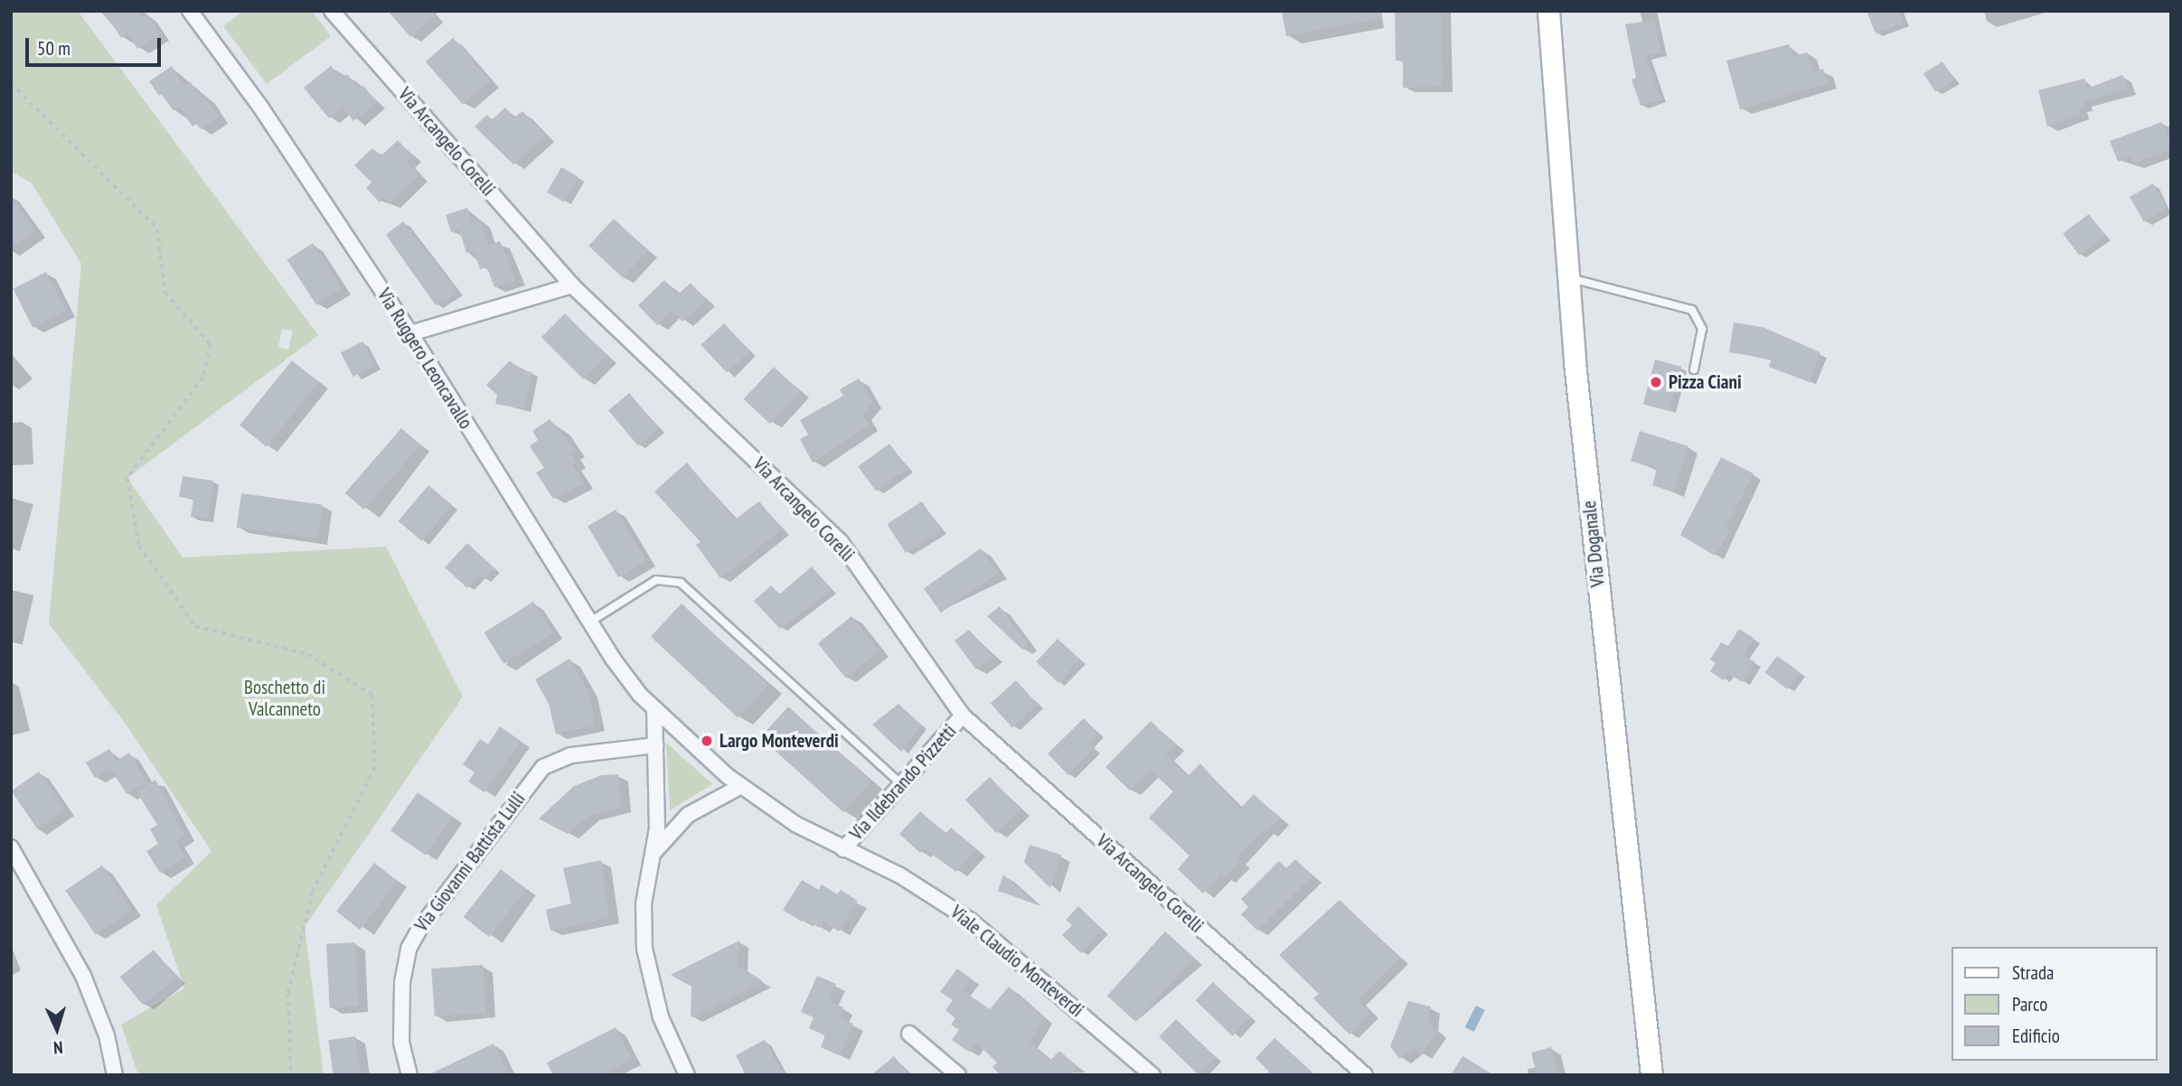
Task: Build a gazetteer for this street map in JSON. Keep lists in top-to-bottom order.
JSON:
{
  "streets": {
    "main road": ["Via Doganale"],
    "street": [
      "Via Arcangelo Corelli",
      "Via Ruggero Leoncavallo",
      "Via Ildebrando Pizzetti",
      "Via Giovanni Battista Lulli",
      "Viale Claudio Monteverdi"
    ]
  },
  "crossings": [
    ["Via Arcangelo Corelli", "Via Ildebrando Pizzetti"],
    ["Via Ruggero Leoncavallo", "Viale Claudio Monteverdi"],
    ["Via Ildebrando Pizzetti", "Viale Claudio Monteverdi"]
  ],
  "parks": ["Boschetto di Valcanneto"],
  "places": ["Pizza Ciani", "Largo Monteverdi"],
  "legend": ["Strada", "Parco", "Edificio"],
  "scale_bar": "50 m",
  "north": "bottom"
}
